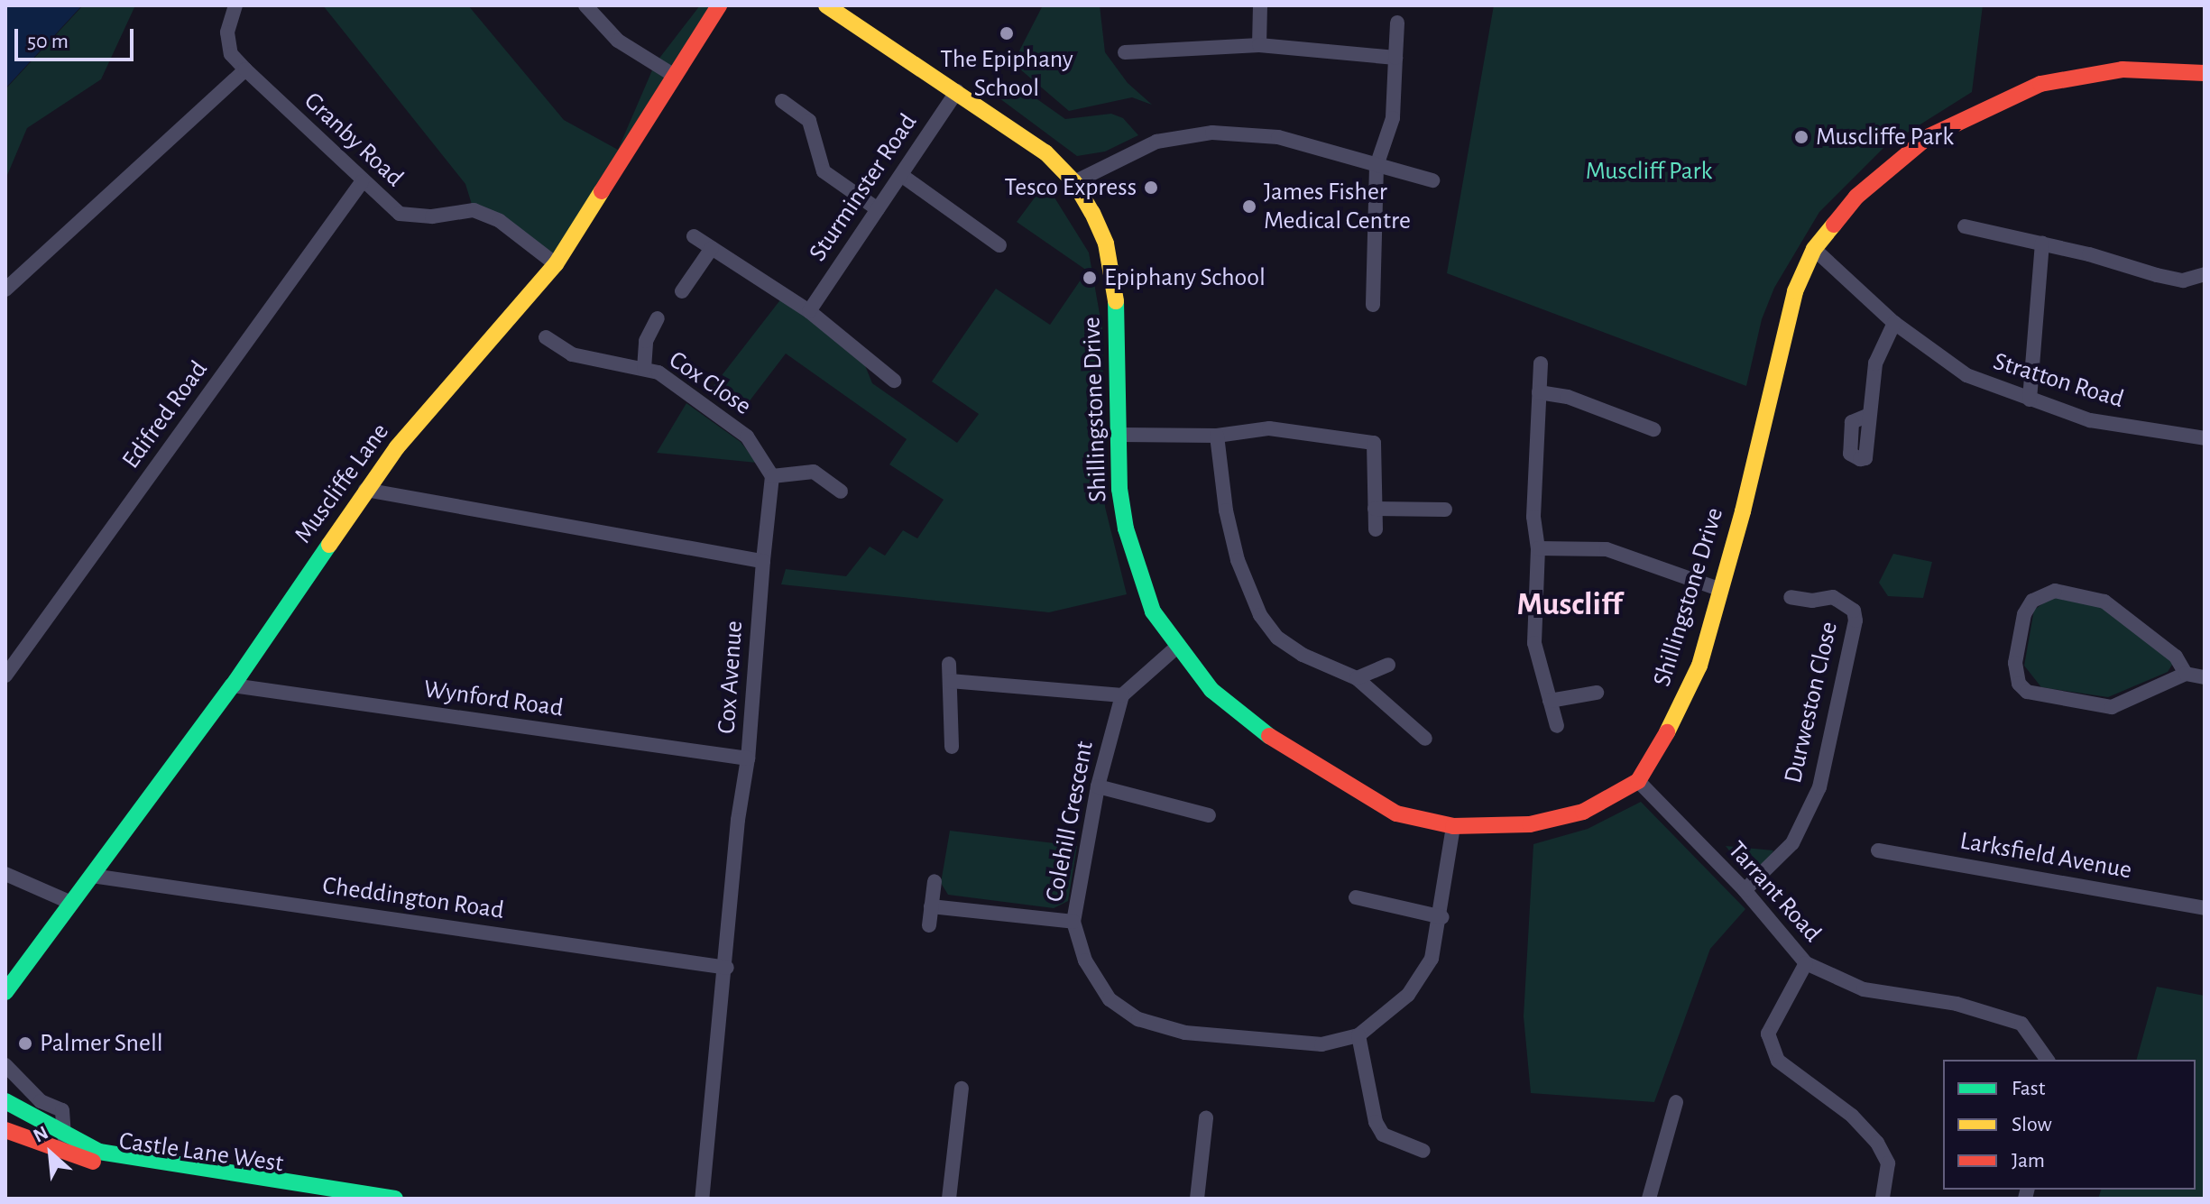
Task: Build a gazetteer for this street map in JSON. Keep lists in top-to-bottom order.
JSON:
{
  "streets": {
    "street": [
      "Granby Road",
      "Sturminster Road",
      "Stratton Road",
      "Cox Close",
      "Shillingstone Drive",
      "Edifred Road",
      "Muscliffe Lane",
      "Cox Avenue",
      "Wynford Road",
      "Durweston Close",
      "Colehill Crescent",
      "Larksfield Avenue",
      "Tarrant Road",
      "Cheddington Road",
      "Castle Lane West"
    ]
  },
  "crossings": [
    ["Granby Road", "Edifred Road"],
    ["Granby Road", "Muscliffe Lane"],
    ["Sturminster Road", "Shillingstone Drive"],
    ["Stratton Road", "Shillingstone Drive"],
    ["Shillingstone Drive", "Colehill Crescent"],
    ["Shillingstone Drive", "Tarrant Road"],
    ["Muscliffe Lane", "Wynford Road"],
    ["Muscliffe Lane", "Cheddington Road"],
    ["Cox Avenue", "Wynford Road"],
    ["Cox Avenue", "Cheddington Road"],
    ["Durweston Close", "Tarrant Road"]
  ],
  "districts": ["Muscliff"],
  "parks": ["Muscliff Park"],
  "places": [
    "The Epiphany School",
    "Muscliffe Park",
    "Tesco Express",
    "James Fisher Medical Centre",
    "Epiphany School",
    "Palmer Snell"
  ],
  "legend": ["Fast", "Slow", "Jam"],
  "scale_bar": "50 m",
  "north": "top left"
}
